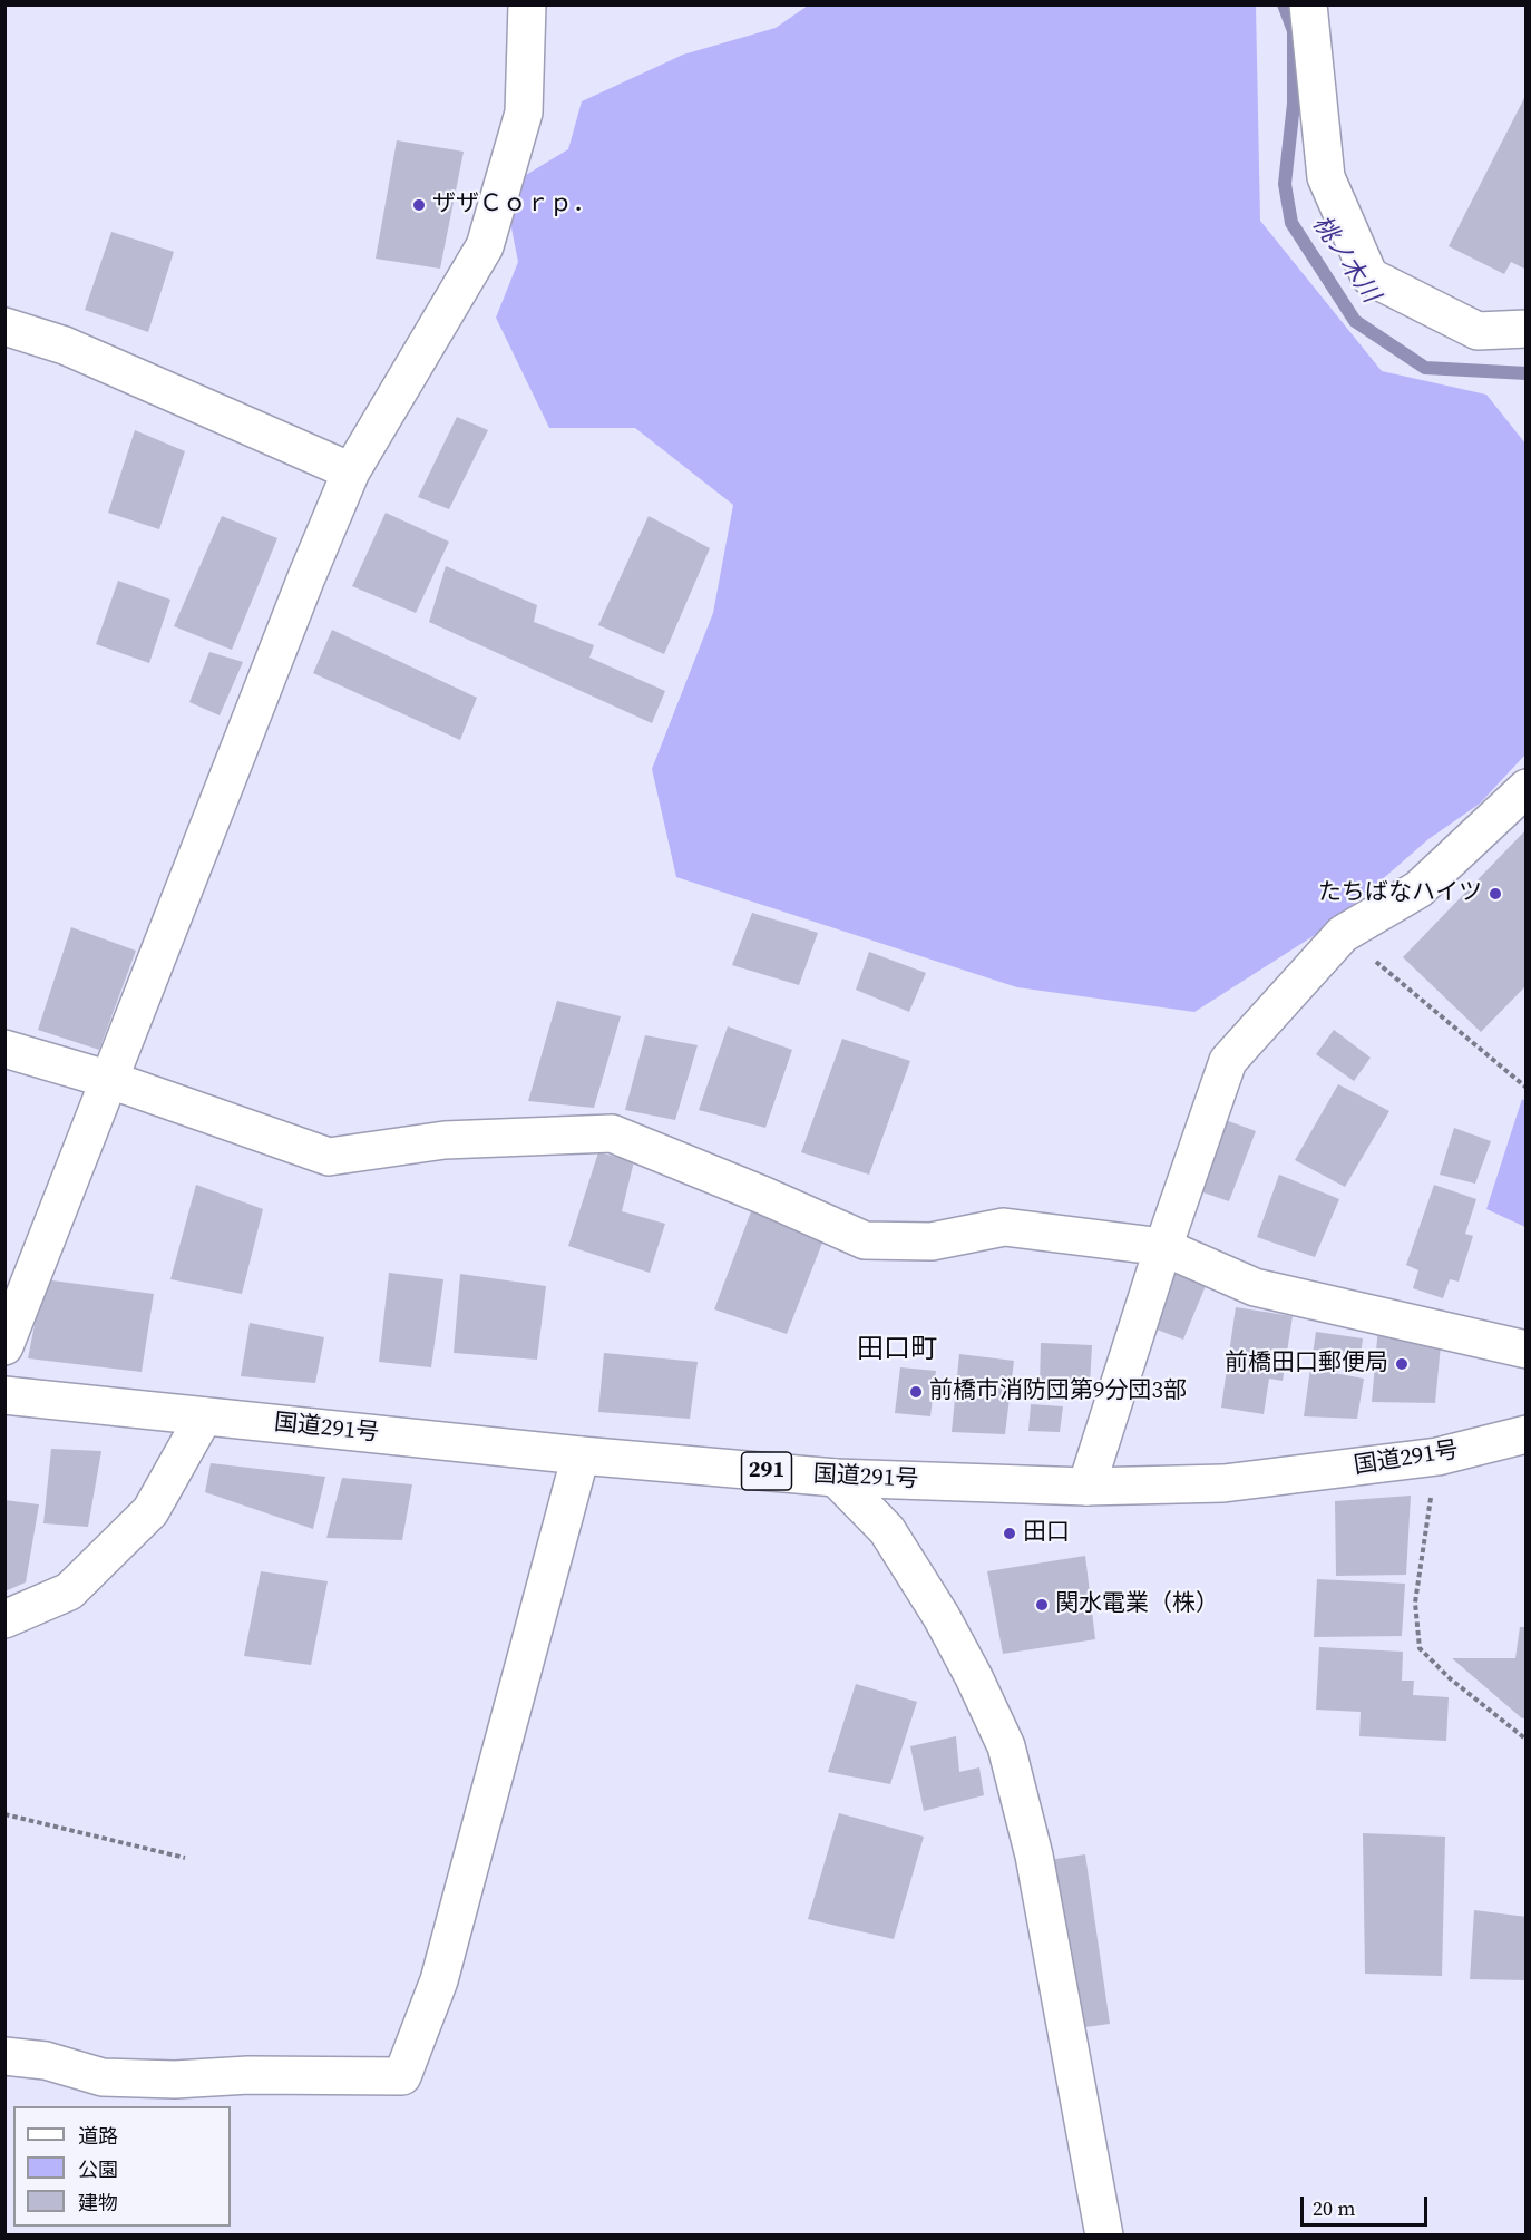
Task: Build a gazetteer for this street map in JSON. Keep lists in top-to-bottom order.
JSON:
{
  "streets": {
    "main road": ["国道291号", "291"]
  },
  "districts": ["田口町"],
  "water": ["桃ノ木川"],
  "places": [
    "ザザＣｏｒｐ．",
    "たちばなハイツ",
    "前橋田口郵便局",
    "前橋市消防団第9分団3部",
    "田口",
    "関水電業（株）"
  ],
  "legend": ["道路", "公園", "建物"],
  "scale_bar": "20 m"
}
